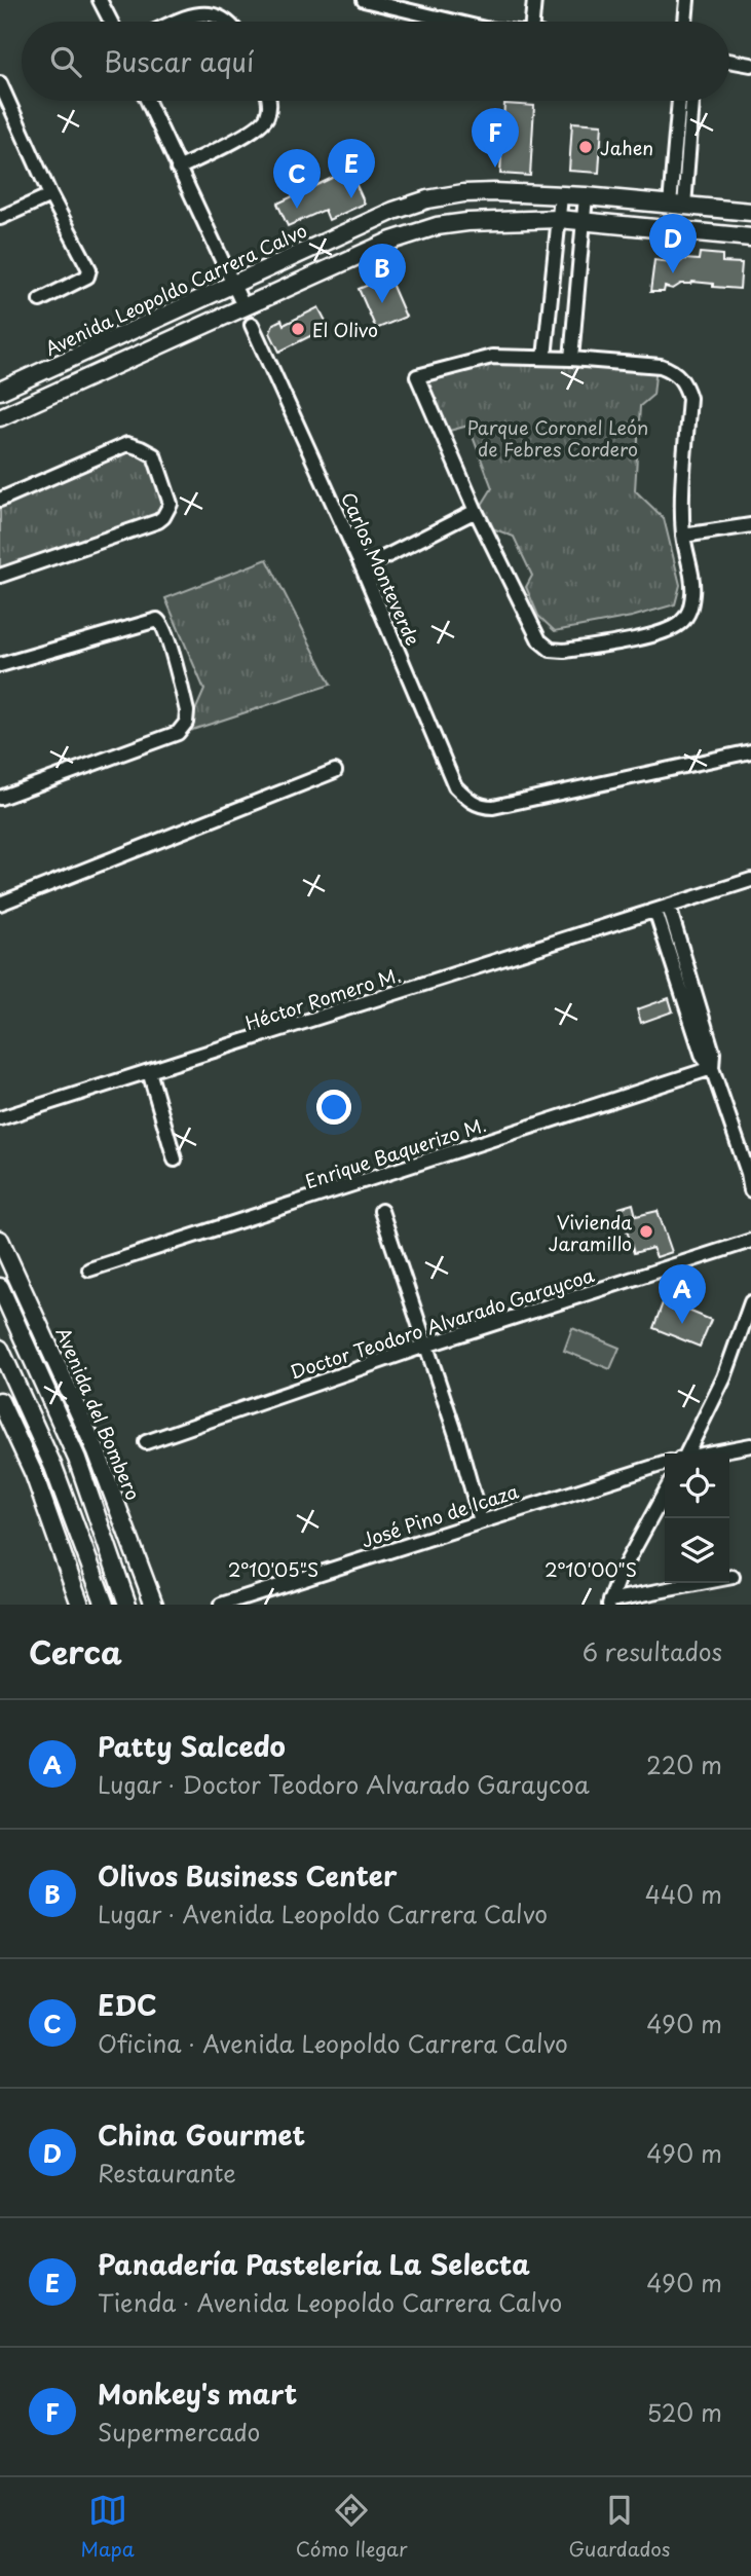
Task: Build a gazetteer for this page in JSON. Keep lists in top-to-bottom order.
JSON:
{
  "streets": {
    "main road": ["Avenida Leopoldo Carrera Calvo", "Avenida del Bombero"],
    "street": [
      "Carlos Monteverde",
      "Héctor Romero M.",
      "Enrique Baquerizo M.",
      "Doctor Teodoro Alvarado Garaycoa",
      "José Pino de Icaza"
    ]
  },
  "parks": ["Parque Coronel León de Febres Cordero"],
  "places": ["Jahen", "El Olivo", "Vivienda Jaramillo"],
  "page": {
    "search": "Buscar aquí",
    "pins": [
      "F",
      "E",
      "C",
      "D",
      "B",
      "A"
    ],
    "heading": ["Cerca", "6 resultados"],
    "list": [
      {
        "mark": "A",
        "name": "Patty Salcedo",
        "note": "Lugar · Doctor Teodoro Alvarado Garaycoa",
        "value": "220 m"
      },
      {
        "mark": "B",
        "name": "Olivos Business Center",
        "note": "Lugar · Avenida Leopoldo Carrera Calvo",
        "value": "440 m"
      },
      {
        "mark": "C",
        "name": "EDC",
        "note": "Oficina · Avenida Leopoldo Carrera Calvo",
        "value": "490 m"
      },
      {
        "mark": "D",
        "name": "China Gourmet",
        "note": "Restaurante",
        "value": "490 m"
      },
      {
        "mark": "E",
        "name": "Panadería Pastelería La Selecta",
        "note": "Tienda · Avenida Leopoldo Carrera Calvo",
        "value": "490 m"
      },
      {
        "mark": "F",
        "name": "Monkey's mart",
        "note": "Supermercado",
        "value": "520 m"
      }
    ],
    "nav": ["Mapa", "Cómo llegar", "Guardados"]
  },
  "coordinates": ["2°10'05\"S", "2°10'00\"S"]
}
